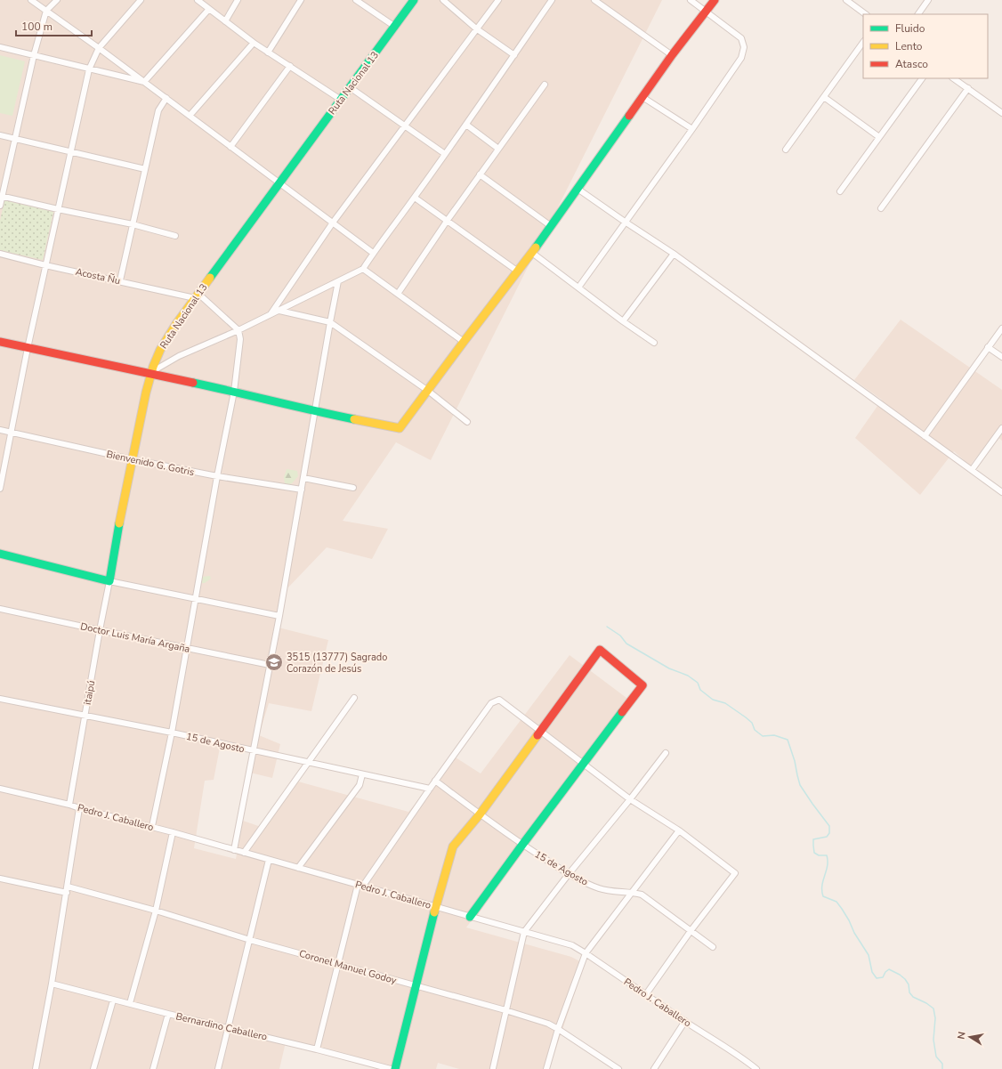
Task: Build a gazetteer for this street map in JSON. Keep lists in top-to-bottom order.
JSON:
{
  "streets": {
    "main road": ["Ruta Nacional 13"],
    "street": [
      "Acosta Ñu",
      "Bienvenido G. Gotris",
      "Doctor Luis María Argaña",
      "itaipú",
      "15 de Agosto",
      "Pedro J. Caballero",
      "Coronel Manuel Godoy",
      "Bernardino Caballero"
    ]
  },
  "crossings": [
    ["Ruta Nacional 13", "Acosta Ñu"],
    ["Ruta Nacional 13", "Bienvenido G. Gotris"],
    ["Ruta Nacional 13", "itaipú"],
    ["Doctor Luis María Argaña", "itaipú"],
    ["itaipú", "15 de Agosto"],
    ["itaipú", "Pedro J. Caballero"]
  ],
  "places": {
    "school or university": ["3515 (13777) Sagrado Corazón de Jesús"]
  },
  "legend": ["Fluido", "Lento", "Atasco"],
  "scale_bar": "100 m",
  "north": "left"
}
